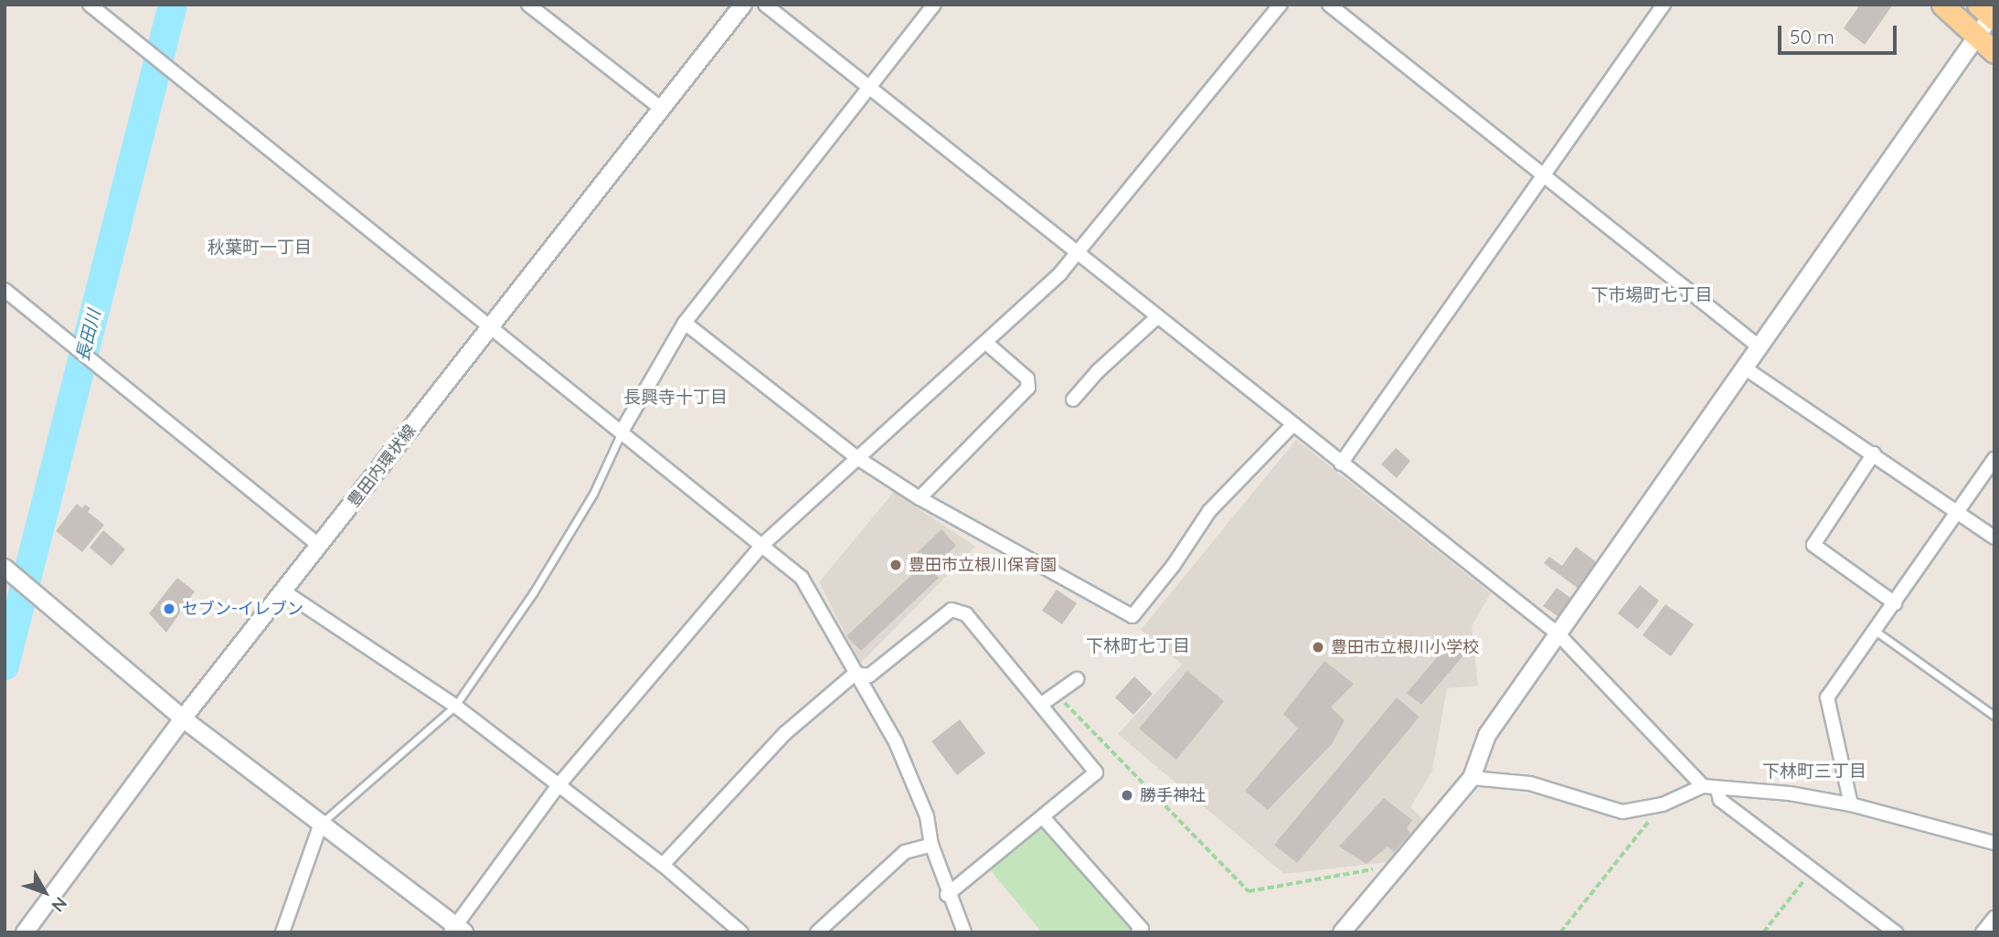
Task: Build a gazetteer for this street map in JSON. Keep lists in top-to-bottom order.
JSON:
{
  "streets": {
    "street": ["豊田内環状線"]
  },
  "districts": [
    "秋葉町一丁目",
    "下市場町七丁目",
    "長興寺十丁目",
    "下林町七丁目",
    "下林町三丁目"
  ],
  "water": ["長田川"],
  "places": [
    "豊田市立根川保育園",
    "セブン-イレブン",
    "豊田市立根川小学校",
    "勝手神社"
  ],
  "scale_bar": "50 m",
  "north": "bottom right"
}
